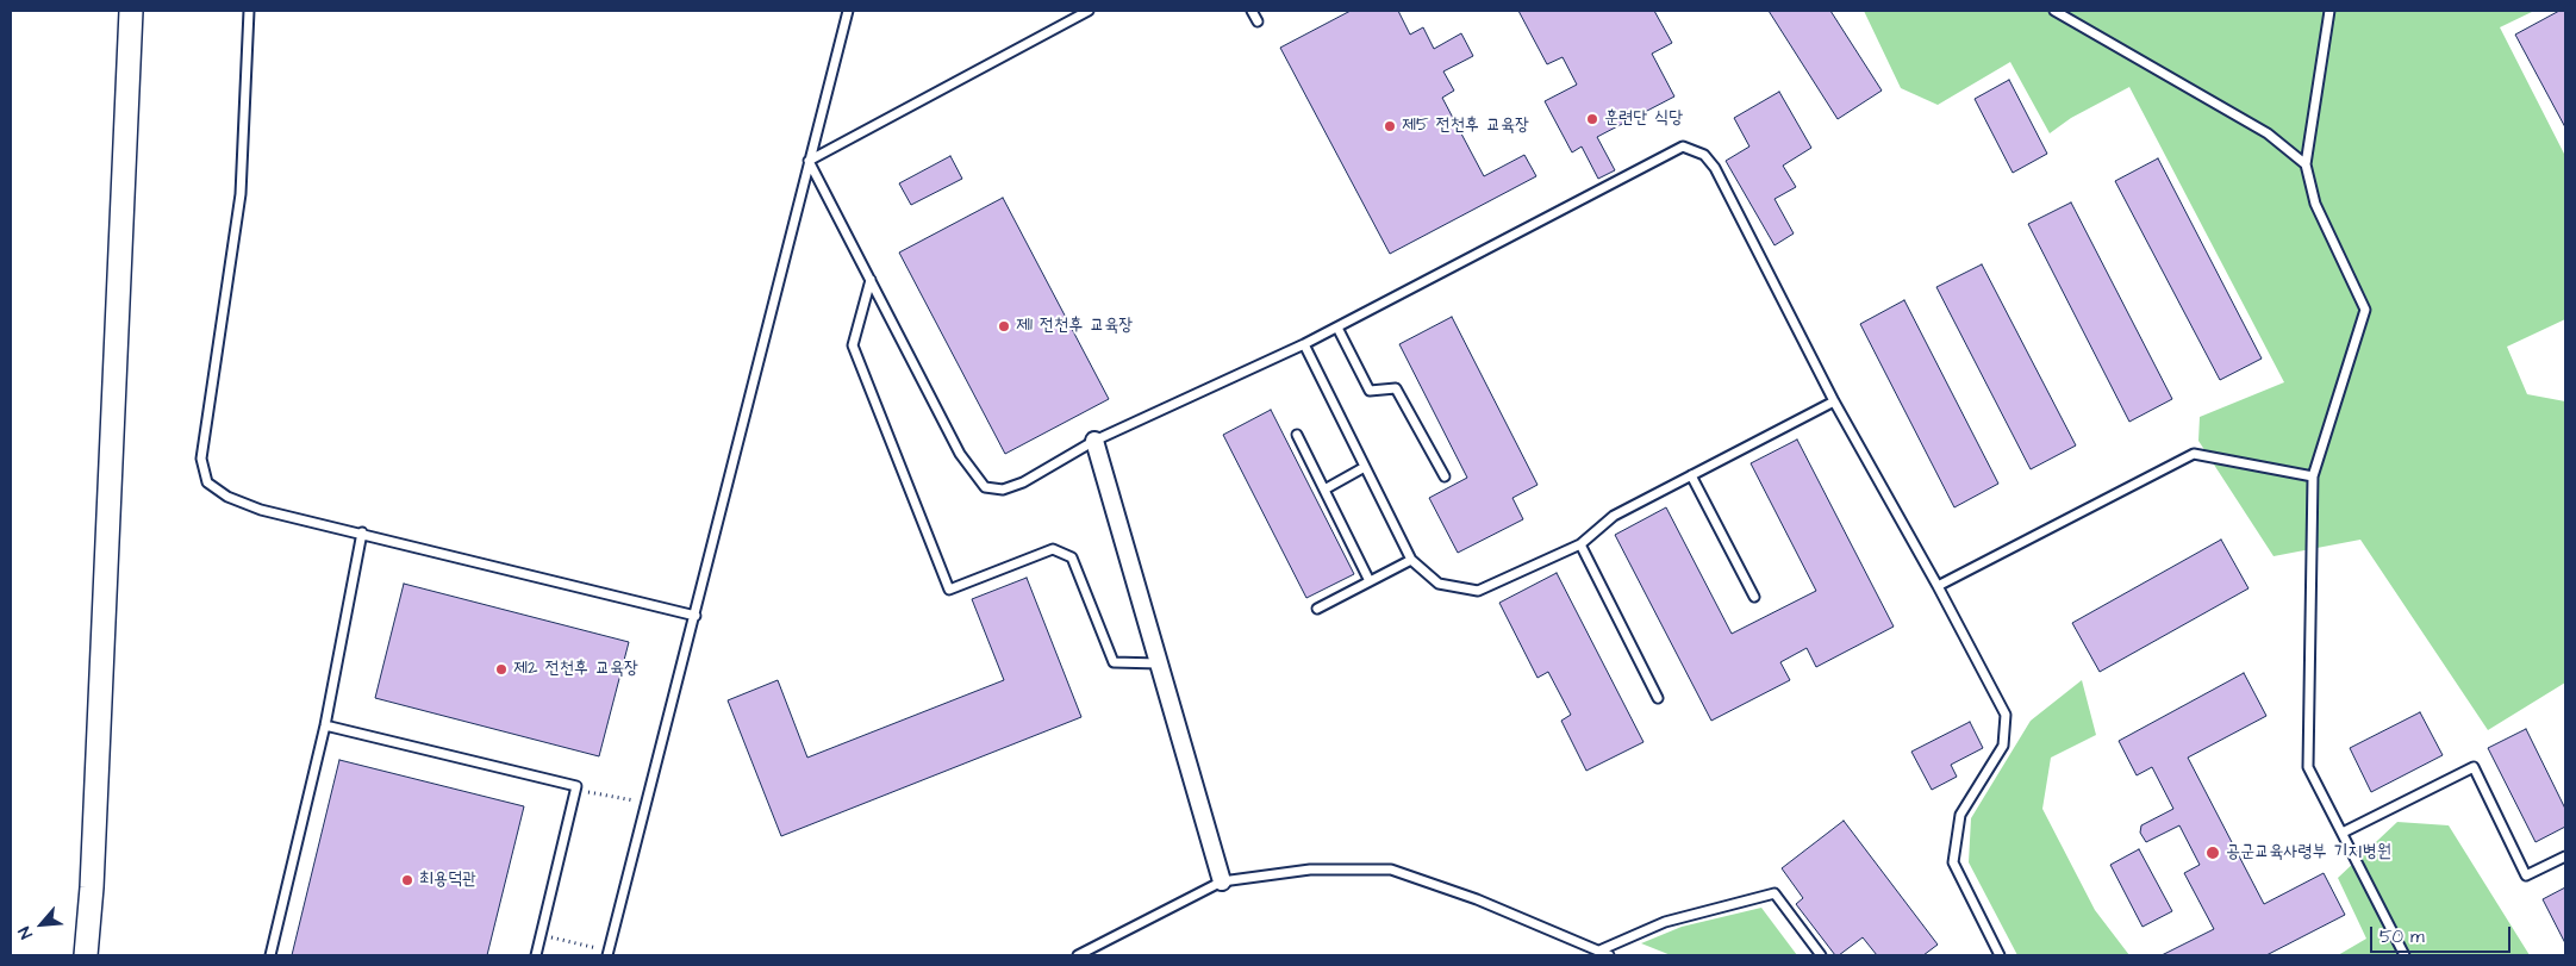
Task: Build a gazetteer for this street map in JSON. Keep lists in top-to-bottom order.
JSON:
{
  "places": [
    "훈련단 식당",
    "제5 전천후 교육장",
    "제1 전천후 교육장",
    "제2 전천후 교육장",
    "공군교육사령부 기지병원",
    "최용덕관"
  ],
  "scale_bar": "50 m",
  "north": "bottom left"
}
